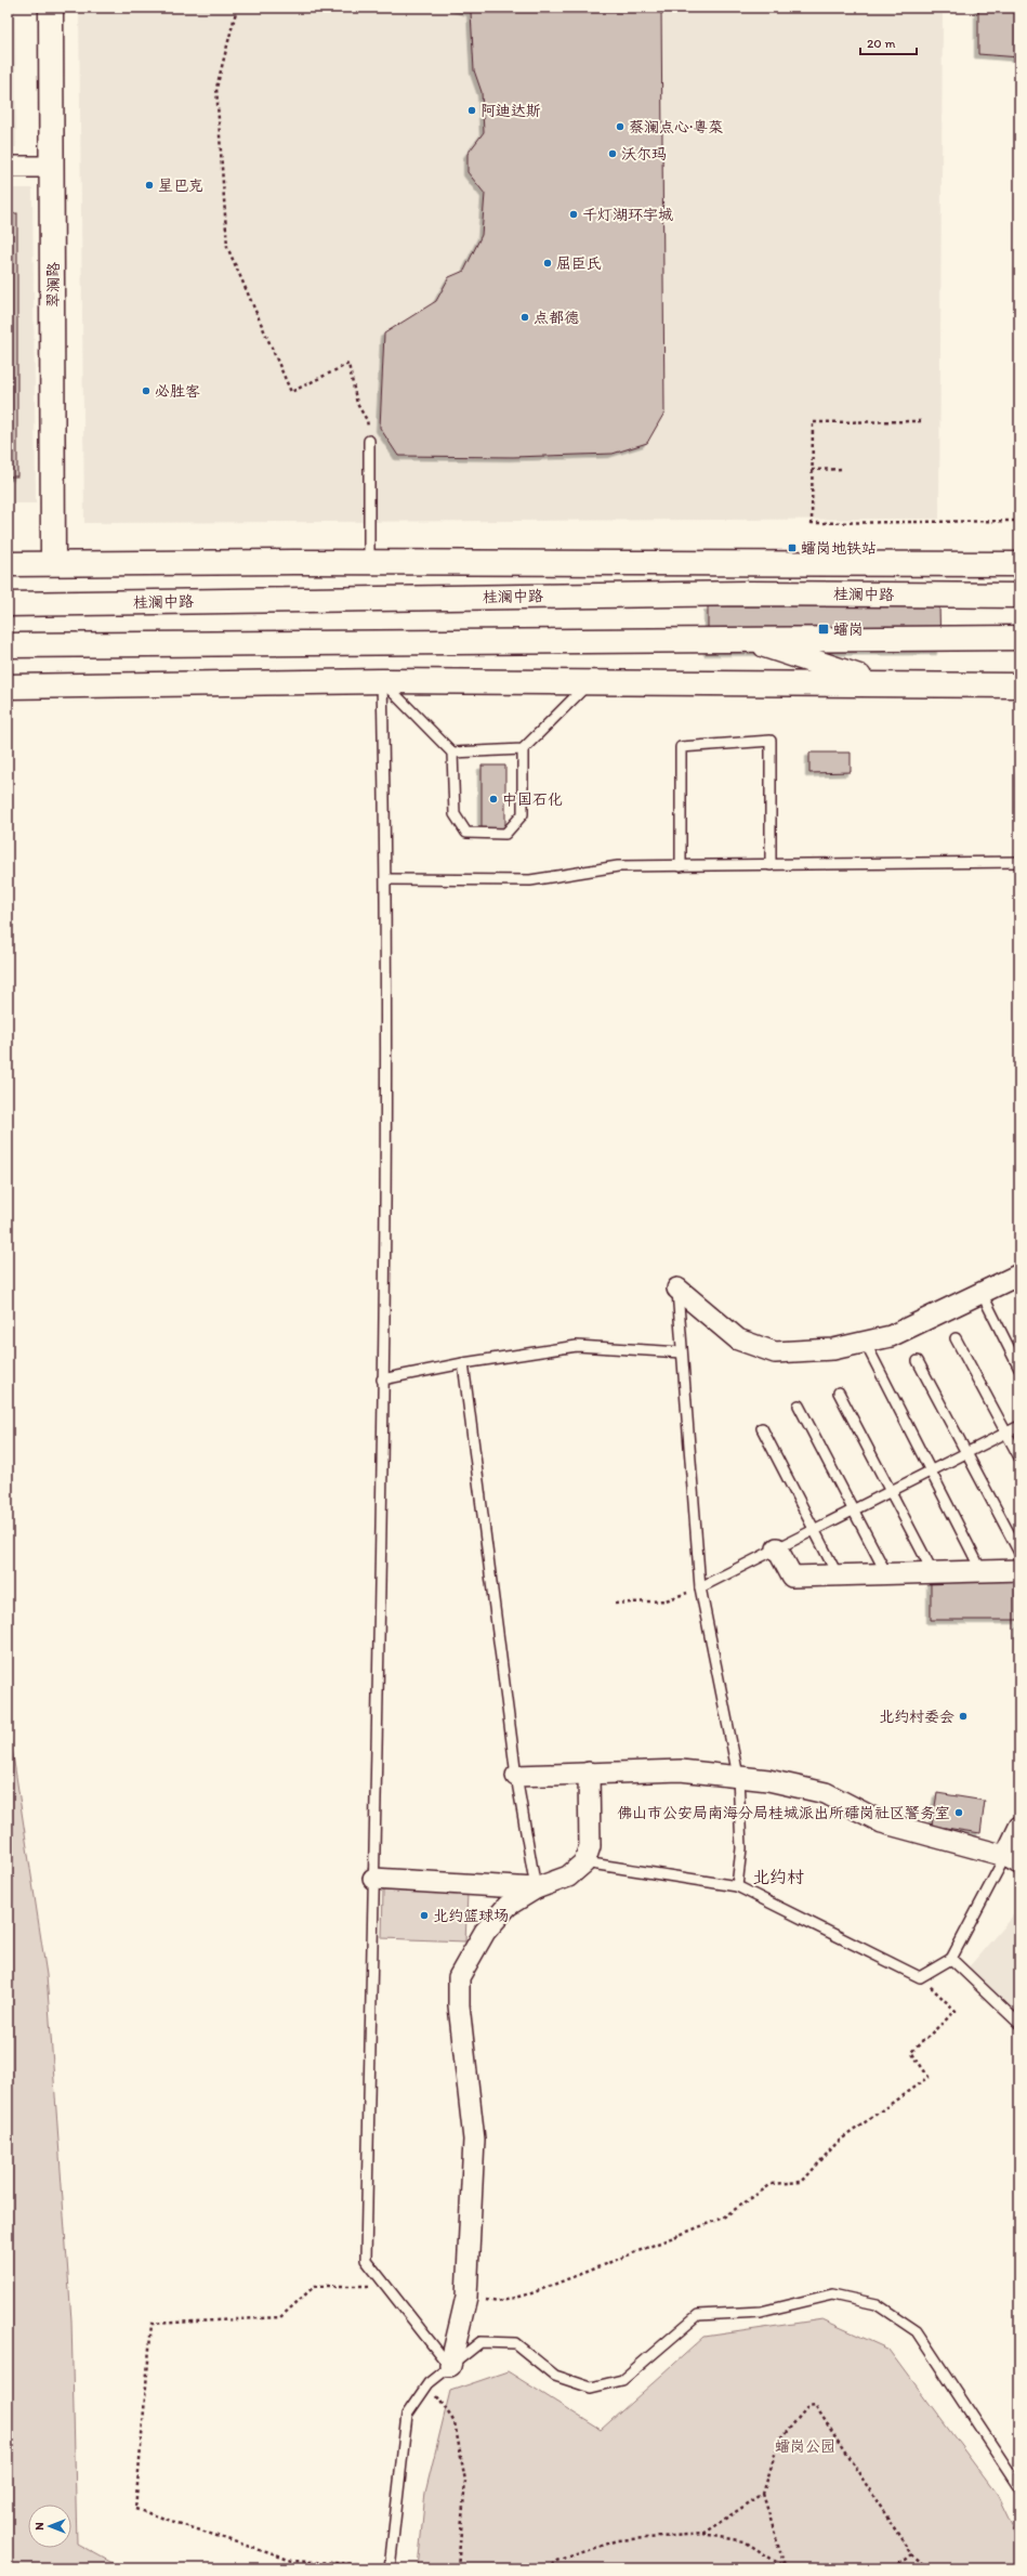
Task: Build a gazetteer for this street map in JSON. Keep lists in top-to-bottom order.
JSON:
{
  "streets": {
    "main road": ["翠澜路", "桂澜中路"]
  },
  "districts": ["北约村"],
  "parks": ["𧒽岗公园"],
  "places": {
    "other": [
      "阿迪达斯",
      "蔡澜点心·粤菜",
      "沃尔玛",
      "星巴克",
      "千灯湖环宇城",
      "屈臣氏",
      "点都德",
      "必胜客",
      "中国石化",
      "北约村委会",
      "佛山市公安局南海分局桂城派出所礌岗社区警务室",
      "北约篮球场"
    ],
    "transit": ["𧒽岗地铁站", "𧒽岗"]
  },
  "scale_bar": "20 m",
  "north": "left"
}
